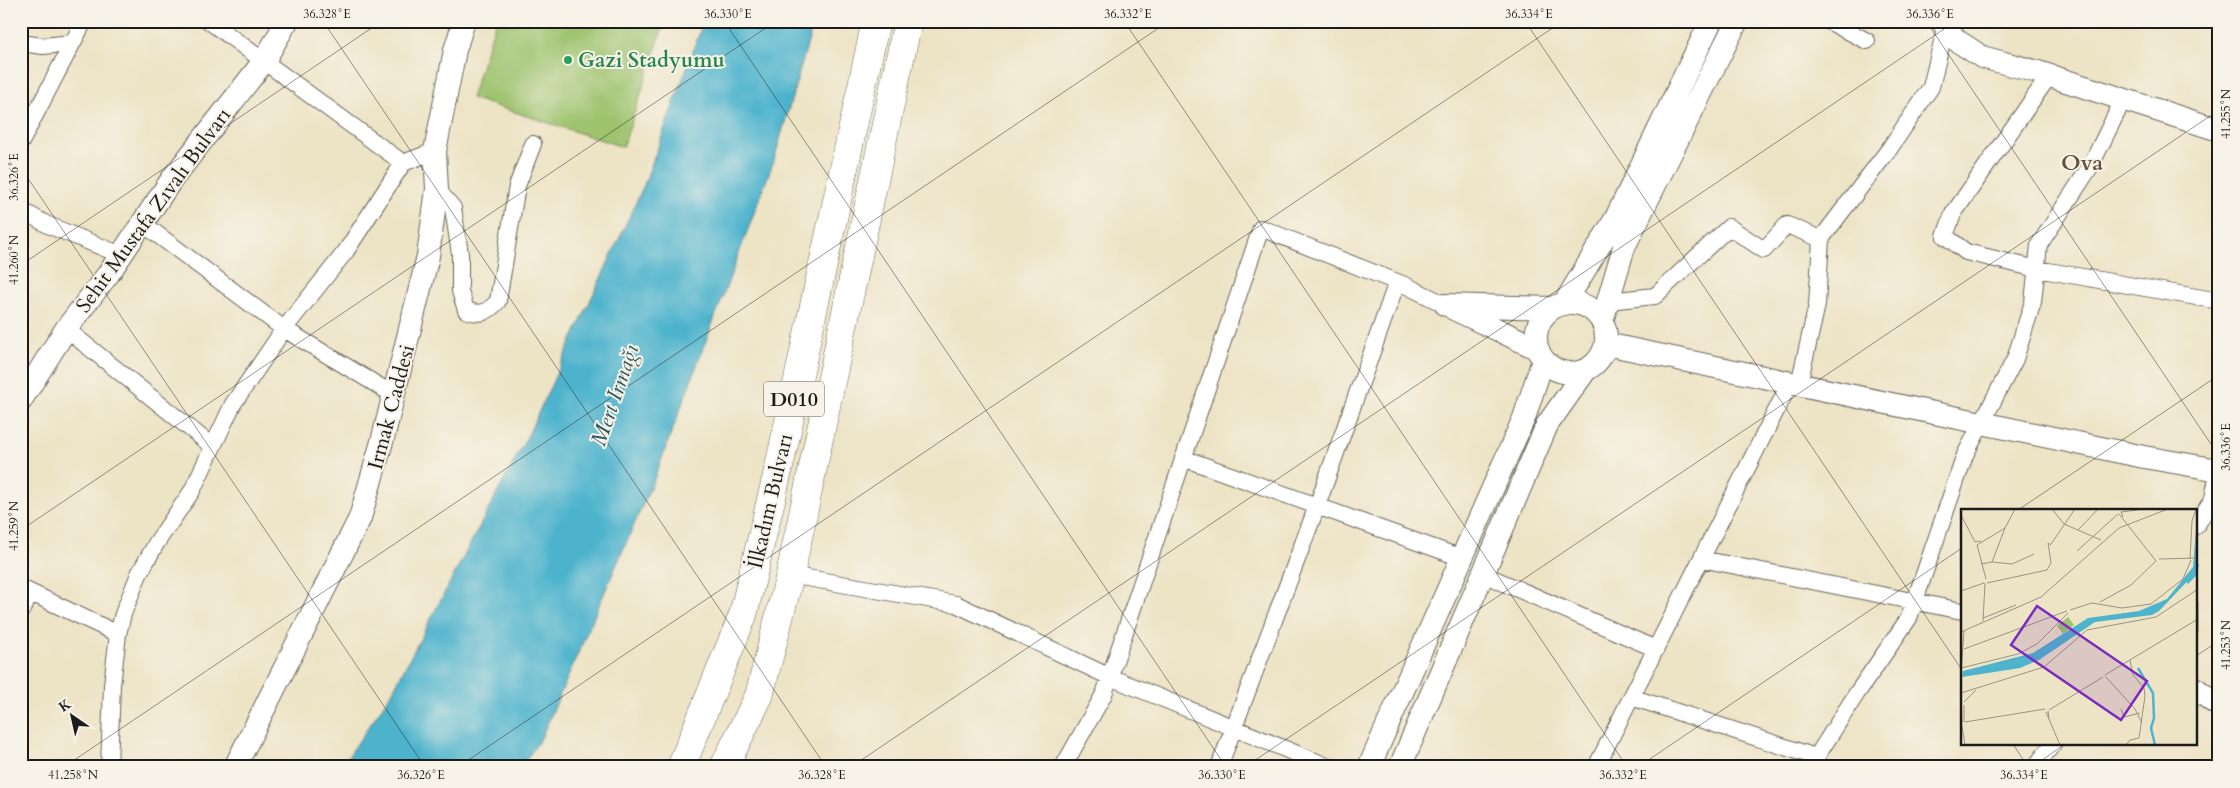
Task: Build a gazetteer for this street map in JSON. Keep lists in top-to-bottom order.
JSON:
{
  "streets": {
    "highway": ["D010", "İlkadım Bulvarı"],
    "street": ["Sehit Mustafa Zıvalı Bulvarı", "Irmak Caddesi"]
  },
  "districts": ["Ova"],
  "water": ["Mert Irmağı"],
  "places": ["Gazi Stadyumu"],
  "north": "top left",
  "coordinates": [
    "36.328°E",
    "36.330°E",
    "36.332°E",
    "36.334°E",
    "36.336°E",
    "41.255°N",
    "36.326°E",
    "41.260°N",
    "41.259°N",
    "41.253°N",
    "41.258°N"
  ]
}
